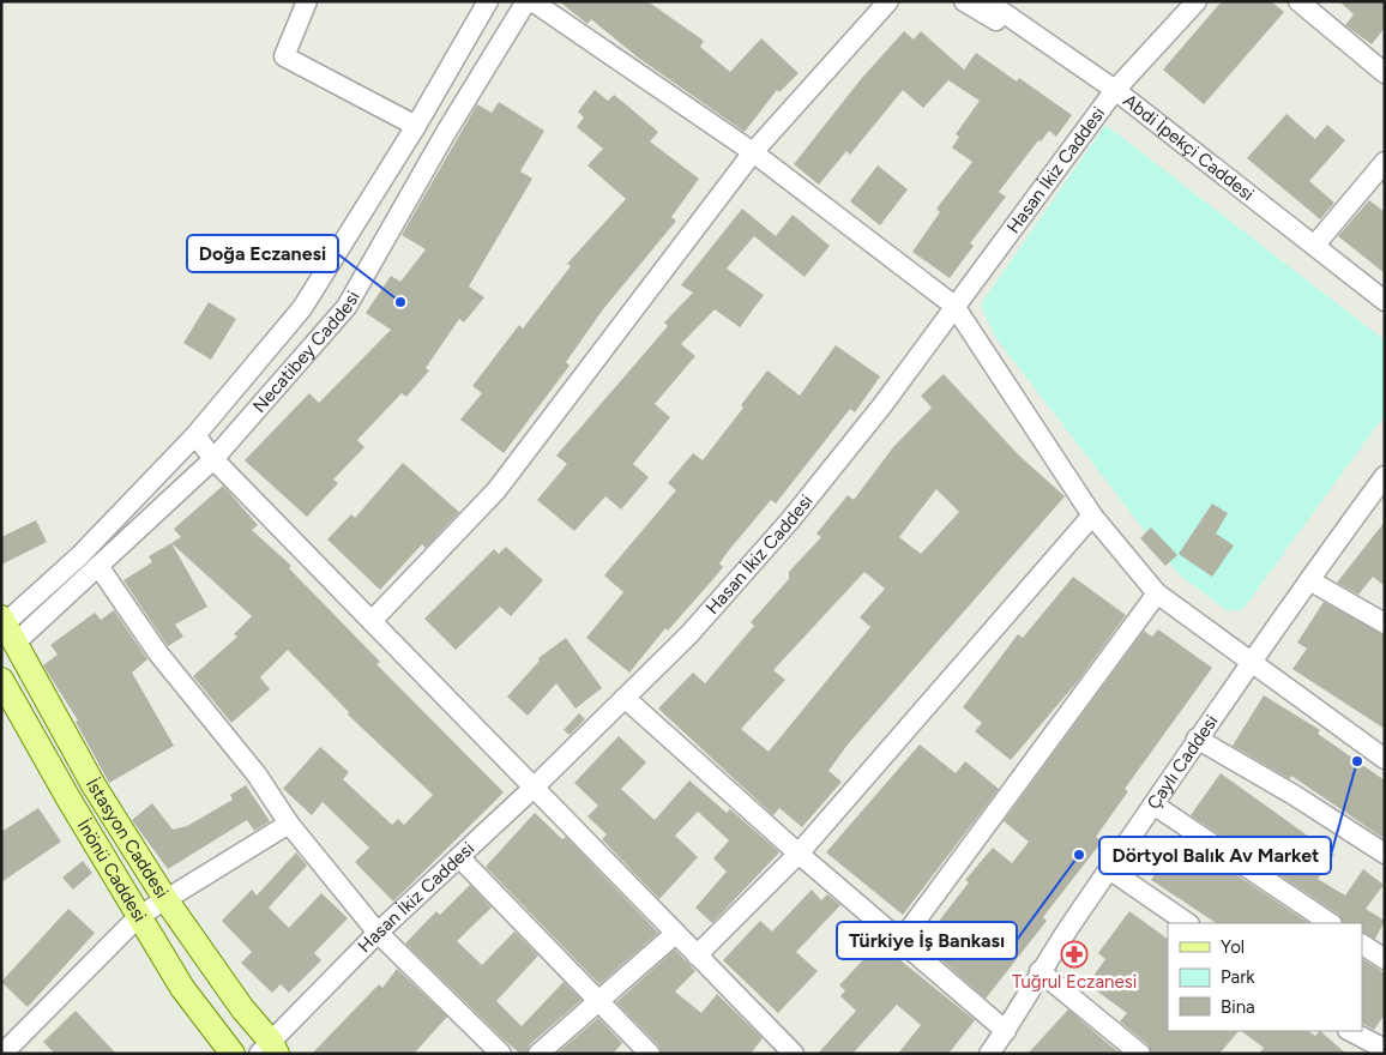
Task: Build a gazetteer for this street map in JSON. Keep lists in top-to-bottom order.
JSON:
{
  "streets": {
    "main road": ["İstasyon Caddesi", "İnönü Caddesi"],
    "street": [
      "Abdi İpekçi Caddesi",
      "Hasan İkiz Caddesi",
      "Necatibey Caddesi",
      "Çaylı Caddesi"
    ]
  },
  "crossings": [
    ["Abdi İpekçi Caddesi", "Hasan İkiz Caddesi"],
    ["Hasan İkiz Caddesi", "İstasyon Caddesi"],
    ["Necatibey Caddesi", "İstasyon Caddesi"]
  ],
  "places": {
    "other": ["Doğa Eczanesi", "Dörtyol Balık Av Market", "Türkiye İş Bankası"],
    "pharmacy": ["Tuğrul Eczanesi"]
  },
  "legend": ["Yol", "Park", "Bina"]
}
